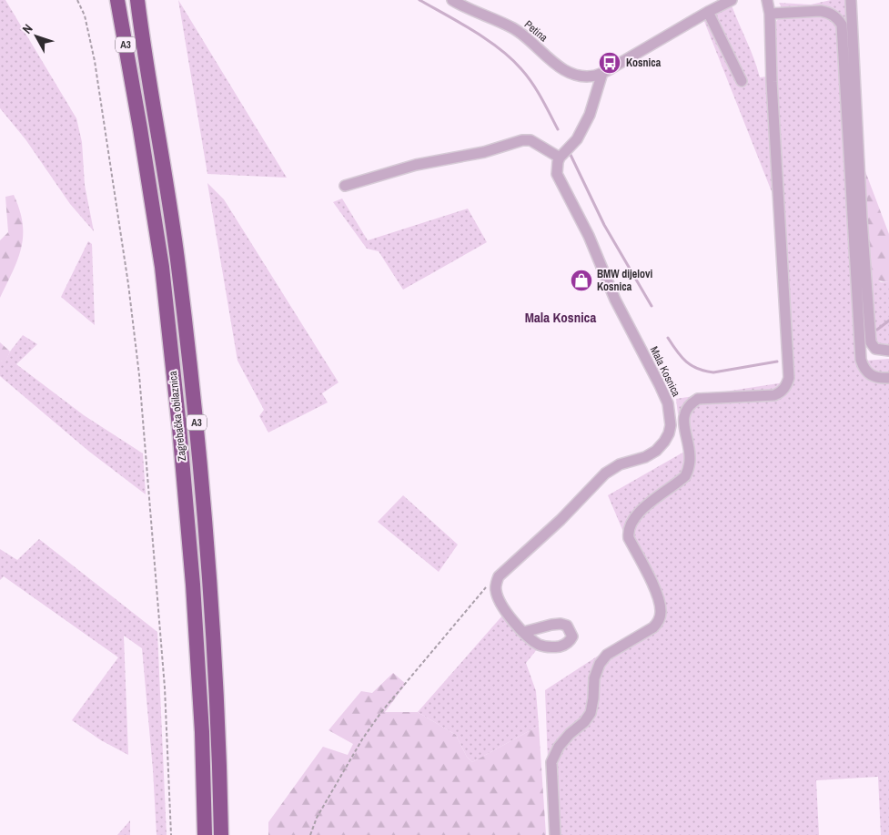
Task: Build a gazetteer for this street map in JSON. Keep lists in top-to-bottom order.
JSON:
{
  "streets": {
    "highway": ["A3", "Zagrebačka obilaznica"],
    "street": ["Petina", "Mala Kosnica"]
  },
  "districts": ["Mala Kosnica"],
  "places": {
    "bus stop": ["Kosnica"],
    "shop": ["BMW dijelovi Kosnica"]
  },
  "north": "top left"
}
